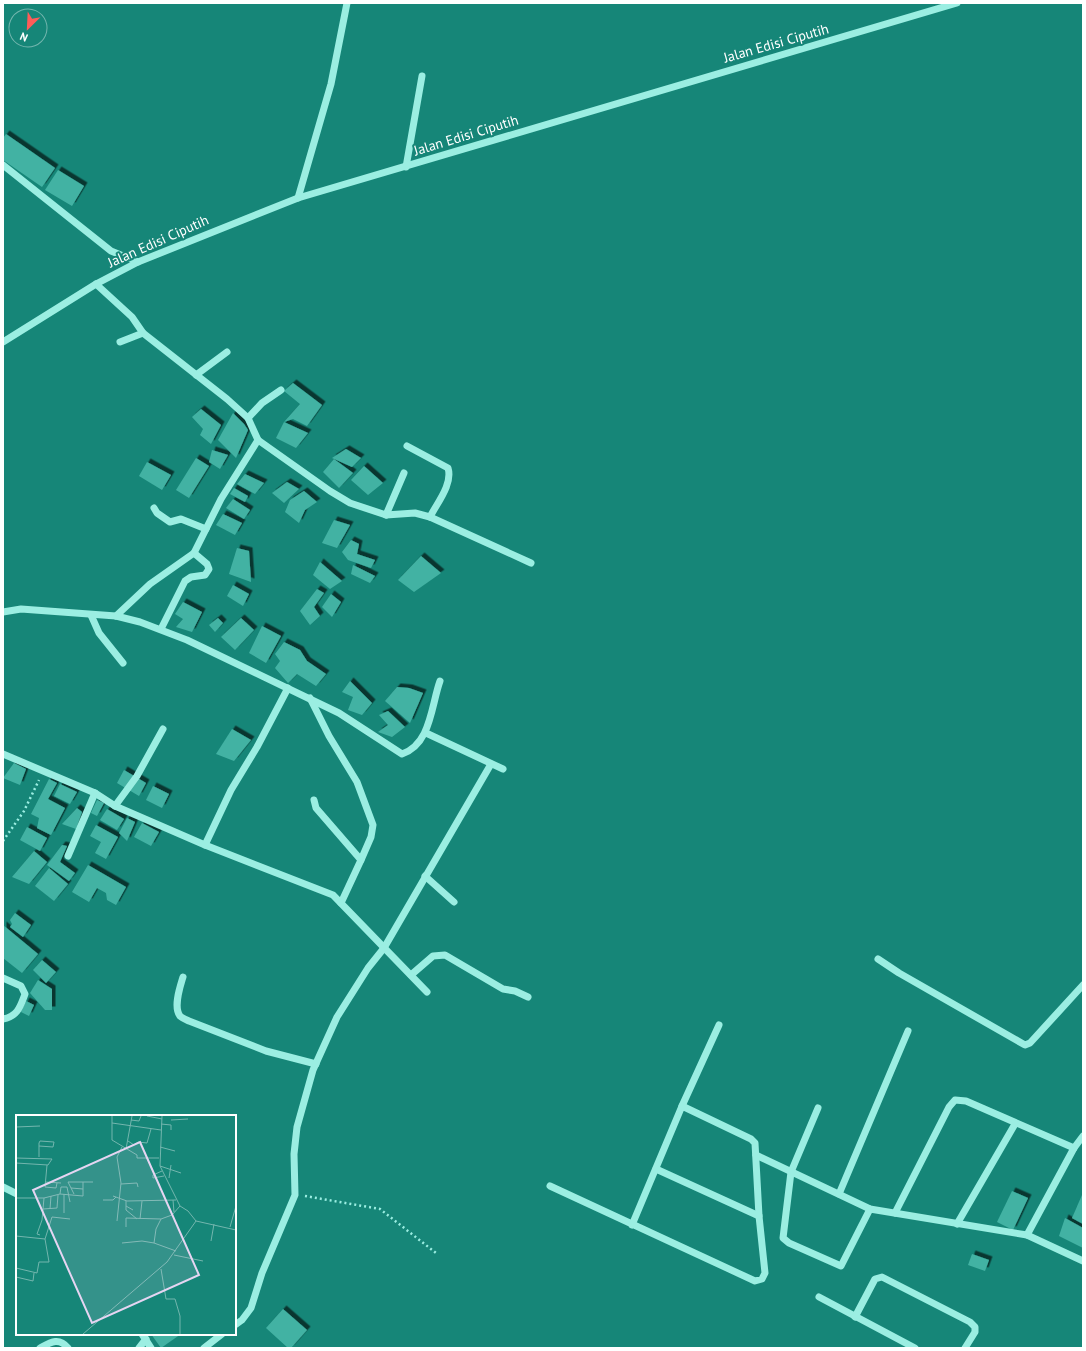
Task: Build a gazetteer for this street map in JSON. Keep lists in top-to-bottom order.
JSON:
{
  "streets": {
    "street": ["Jalan Edisi Ciputih"]
  },
  "north": "bottom left"
}
